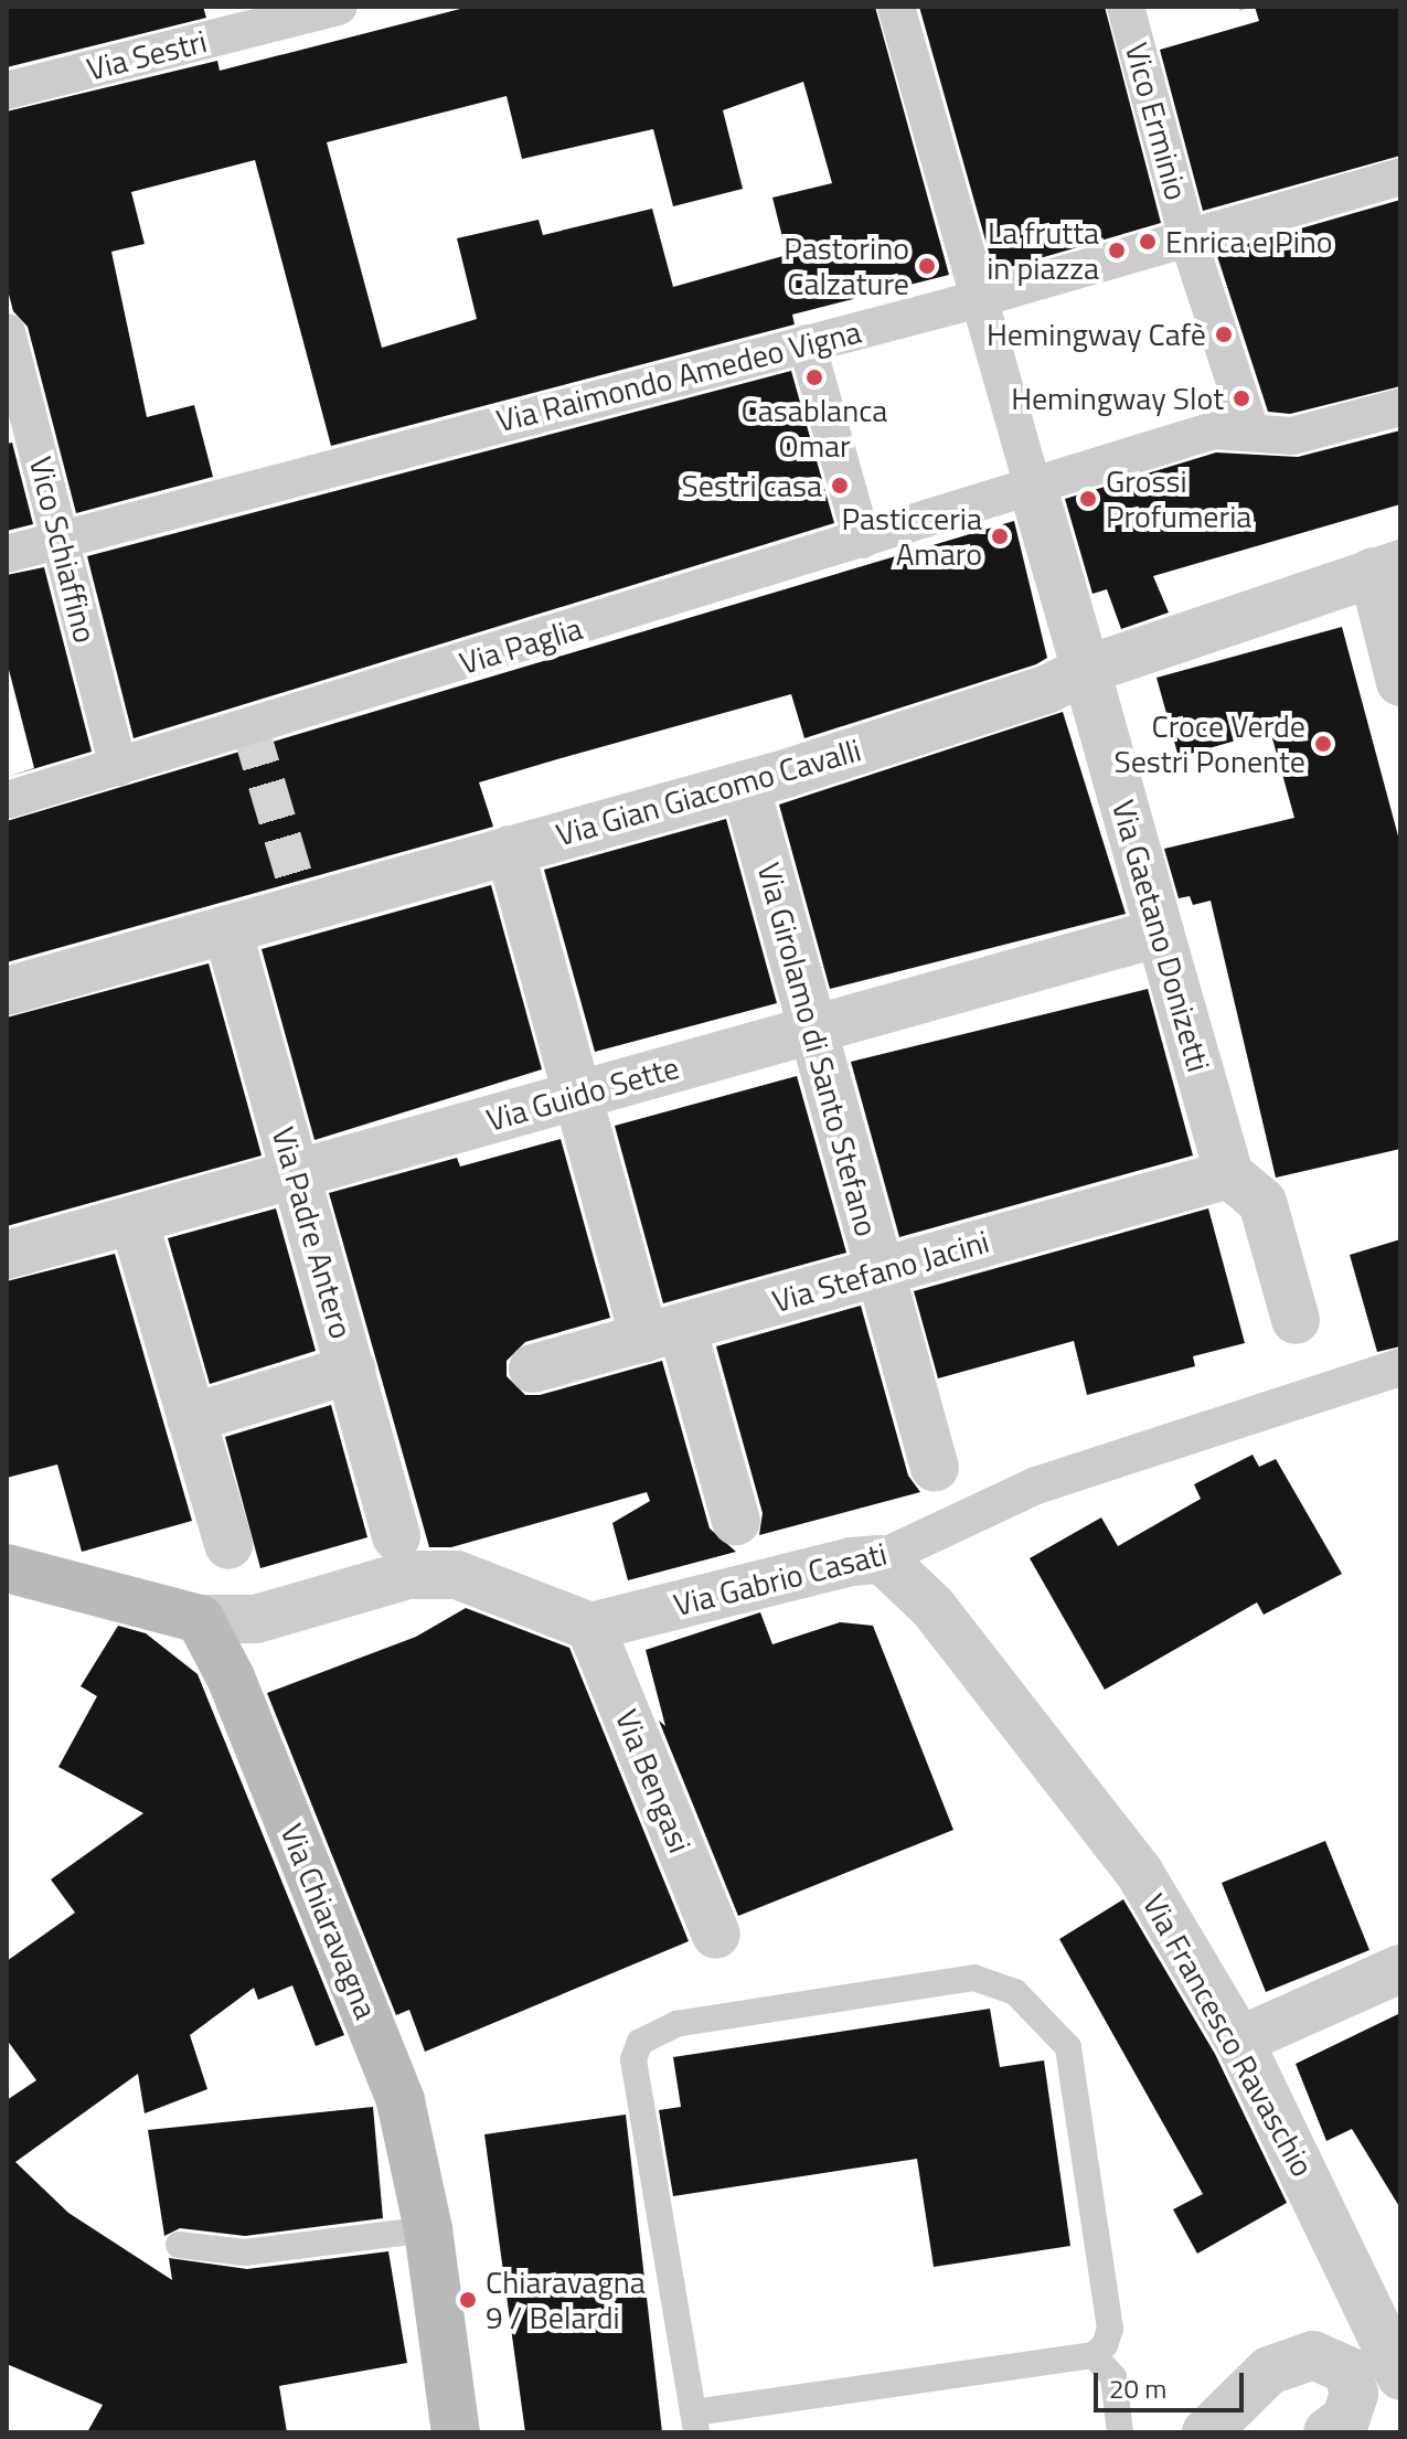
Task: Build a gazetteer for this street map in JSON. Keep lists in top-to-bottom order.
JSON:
{
  "streets": {
    "main road": ["Via Chiaravagna"],
    "street": [
      "Via Sestri",
      "Vico Erminio",
      "Via Raimondo Amedeo Vigna",
      "Vico Schiaffino",
      "Via Paglia",
      "Via Gian Giacomo Cavalli",
      "Via Gaetano Donizetti",
      "Via Girolamo di Santo Stefano",
      "Via Guido Sette",
      "Via Padre Antero",
      "Via Stefano Jacini",
      "Via Gabrio Casati",
      "Via Bengasi",
      "Via Francesco Ravaschio"
    ]
  },
  "crossings": [
    ["Vico Erminio", "Via Raimondo Amedeo Vigna"],
    ["Vico Erminio", "Via Paglia"],
    ["Via Raimondo Amedeo Vigna", "Vico Schiaffino"],
    ["Vico Schiaffino", "Via Paglia"],
    ["Via Paglia", "Via Gaetano Donizetti"],
    ["Via Gian Giacomo Cavalli", "Via Gaetano Donizetti"],
    ["Via Gian Giacomo Cavalli", "Via Girolamo di Santo Stefano"],
    ["Via Gian Giacomo Cavalli", "Via Padre Antero"],
    ["Via Gaetano Donizetti", "Via Guido Sette"],
    ["Via Gaetano Donizetti", "Via Stefano Jacini"],
    ["Via Girolamo di Santo Stefano", "Via Guido Sette"],
    ["Via Girolamo di Santo Stefano", "Via Stefano Jacini"],
    ["Via Guido Sette", "Via Padre Antero"],
    ["Via Gabrio Casati", "Via Bengasi"],
    ["Via Gabrio Casati", "Via Francesco Ravaschio"]
  ],
  "places": [
    "Enrica e Pino",
    "La frutta in piazza",
    "Pastorino Calzature",
    "Hemingway Cafè",
    "Casablanca Omar",
    "Hemingway Slot",
    "Sestri casa",
    "Grossi Profumeria",
    "Pasticceria Amaro",
    "Croce Verde Sestri Ponente",
    "Chiaravagna 9 / Belardi"
  ],
  "scale_bar": "20 m"
}
